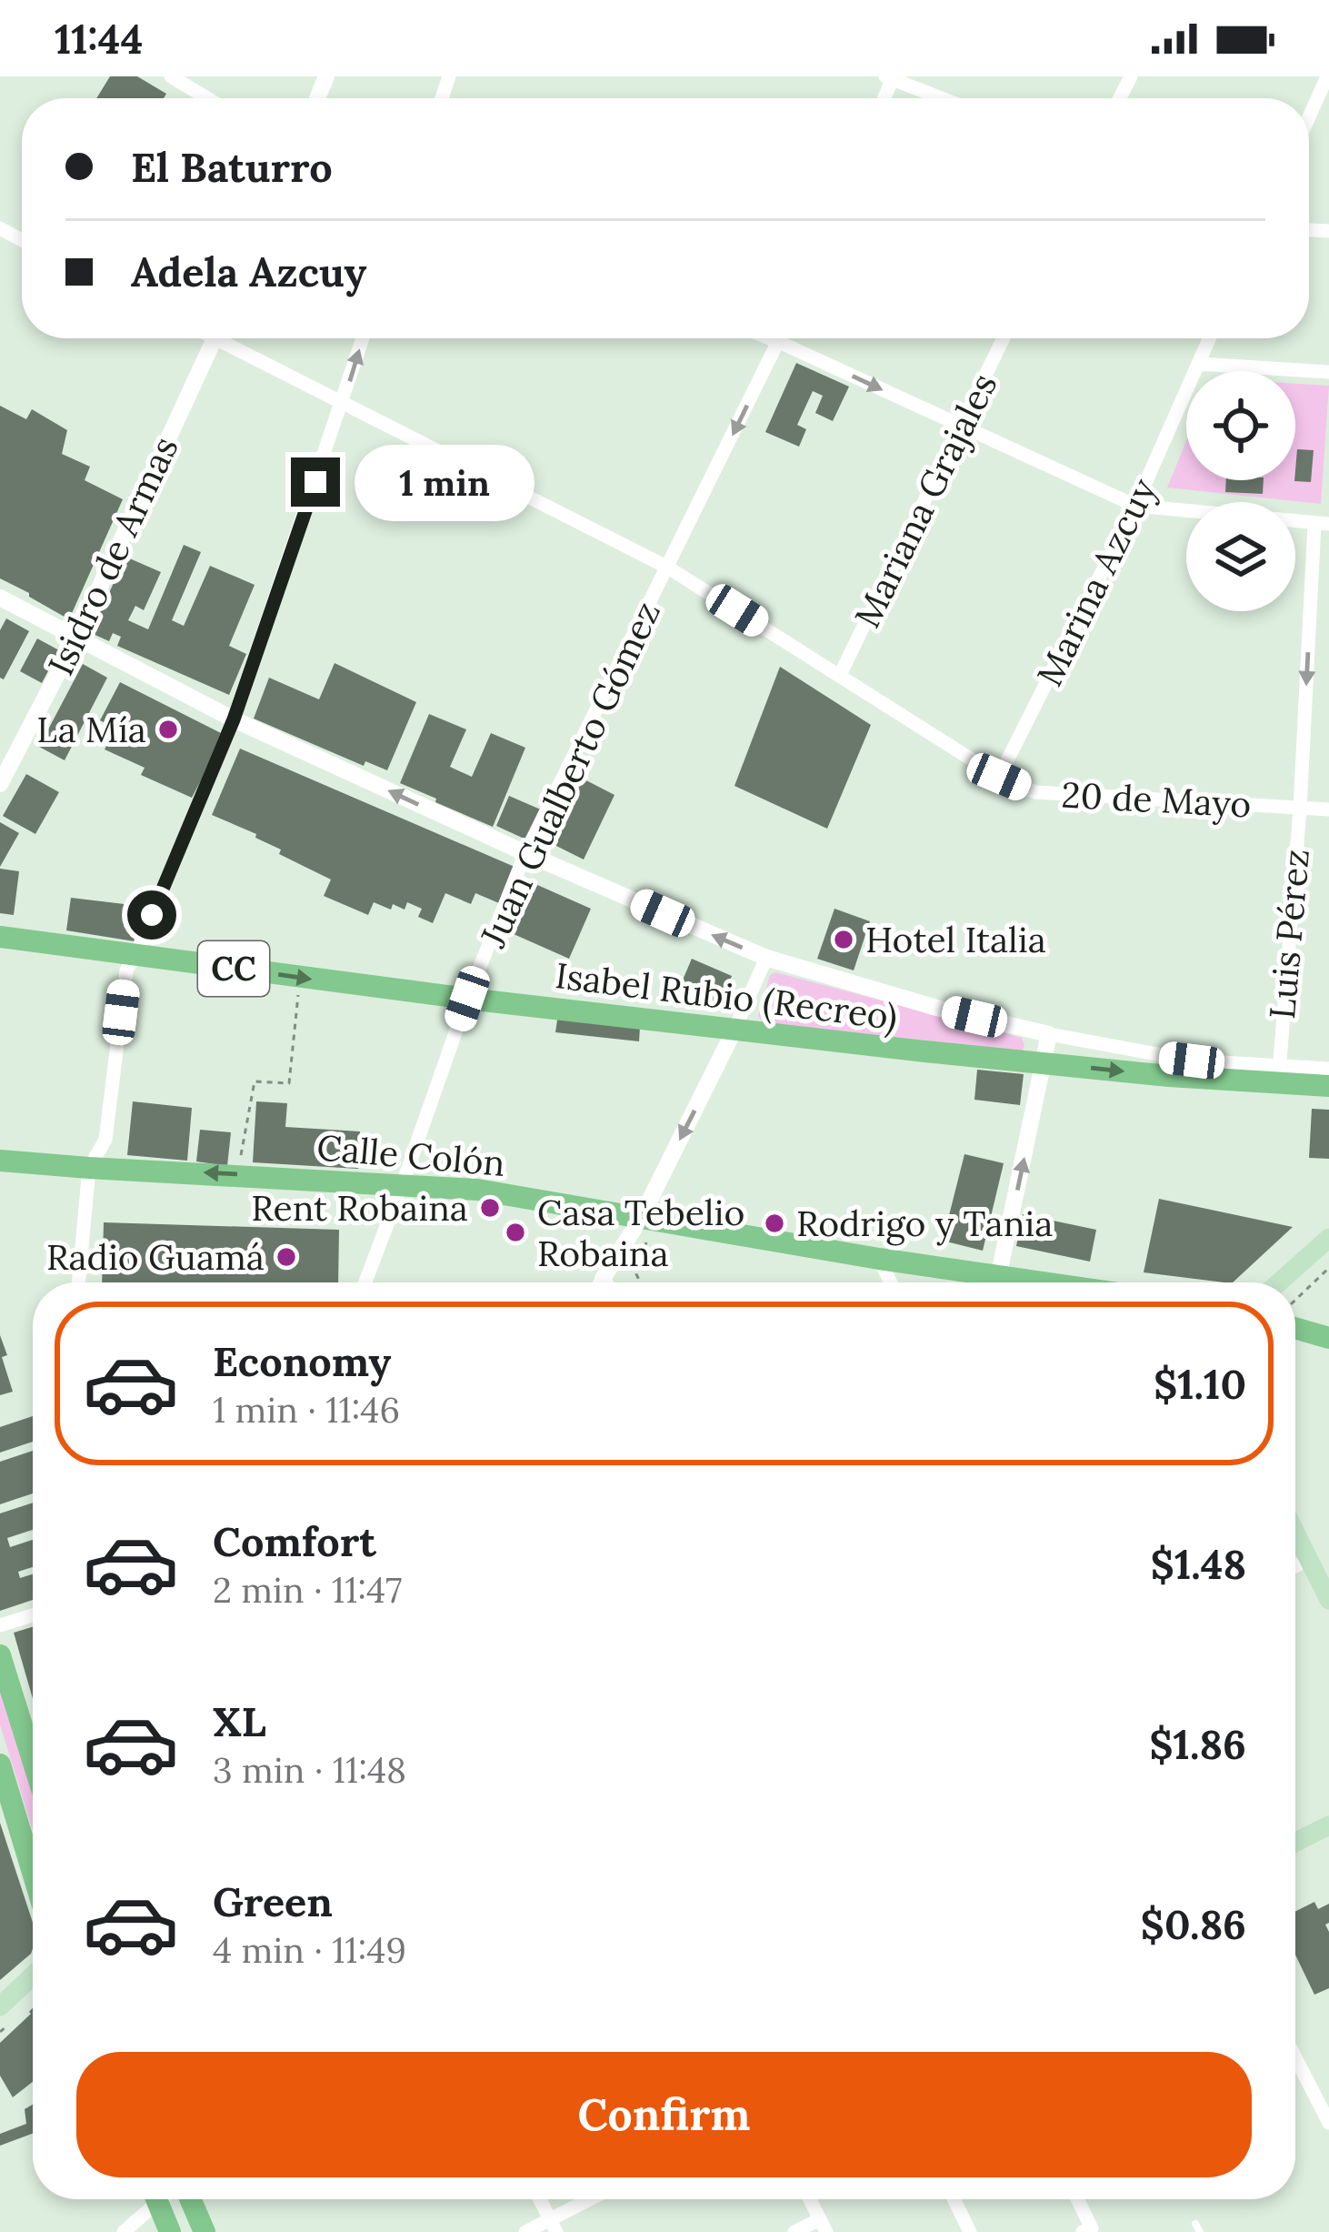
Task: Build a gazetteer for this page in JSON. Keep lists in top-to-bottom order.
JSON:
{
  "streets": {
    "main road": ["CC", "Isabel Rubio (Recreo)", "Calle Colón"],
    "street": [
      "Mariana Grajales",
      "Isidro de Armas",
      "Marina Azcuy",
      "Juan Gualberto Gómez",
      "20 de Mayo",
      "Luis Pérez"
    ]
  },
  "crossings": [
    ["Mariana Grajales", "20 de Mayo"],
    ["Marina Azcuy", "20 de Mayo"],
    ["Juan Gualberto Gómez", "20 de Mayo"],
    ["Juan Gualberto Gómez", "Isabel Rubio (Recreo)"],
    ["Juan Gualberto Gómez", "Calle Colón"],
    ["20 de Mayo", "Luis Pérez"],
    ["Luis Pérez", "CC"],
    ["CC", "Isabel Rubio (Recreo)"]
  ],
  "one_way": ["Luis Pérez"],
  "places": [
    "La Mía",
    "Hotel Italia",
    "Rent Robaina",
    "Rodrigo y Tania",
    "Casa Tebelio Robaina",
    "Radio Guamá"
  ],
  "page": {
    "status": "11:44",
    "banner": ["El Baturro", "Adela Azcuy"],
    "bubble": "1 min",
    "list": [
      {
        "name": "Economy",
        "note": "1 min · 11:46",
        "value": "$1.10"
      },
      {
        "name": "Comfort",
        "note": "2 min · 11:47",
        "value": "$1.48"
      },
      {
        "name": "XL",
        "note": "3 min · 11:48",
        "value": "$1.86"
      },
      {
        "name": "Green",
        "note": "4 min · 11:49",
        "value": "$0.86"
      }
    ],
    "buttons": "Confirm"
  }
}
